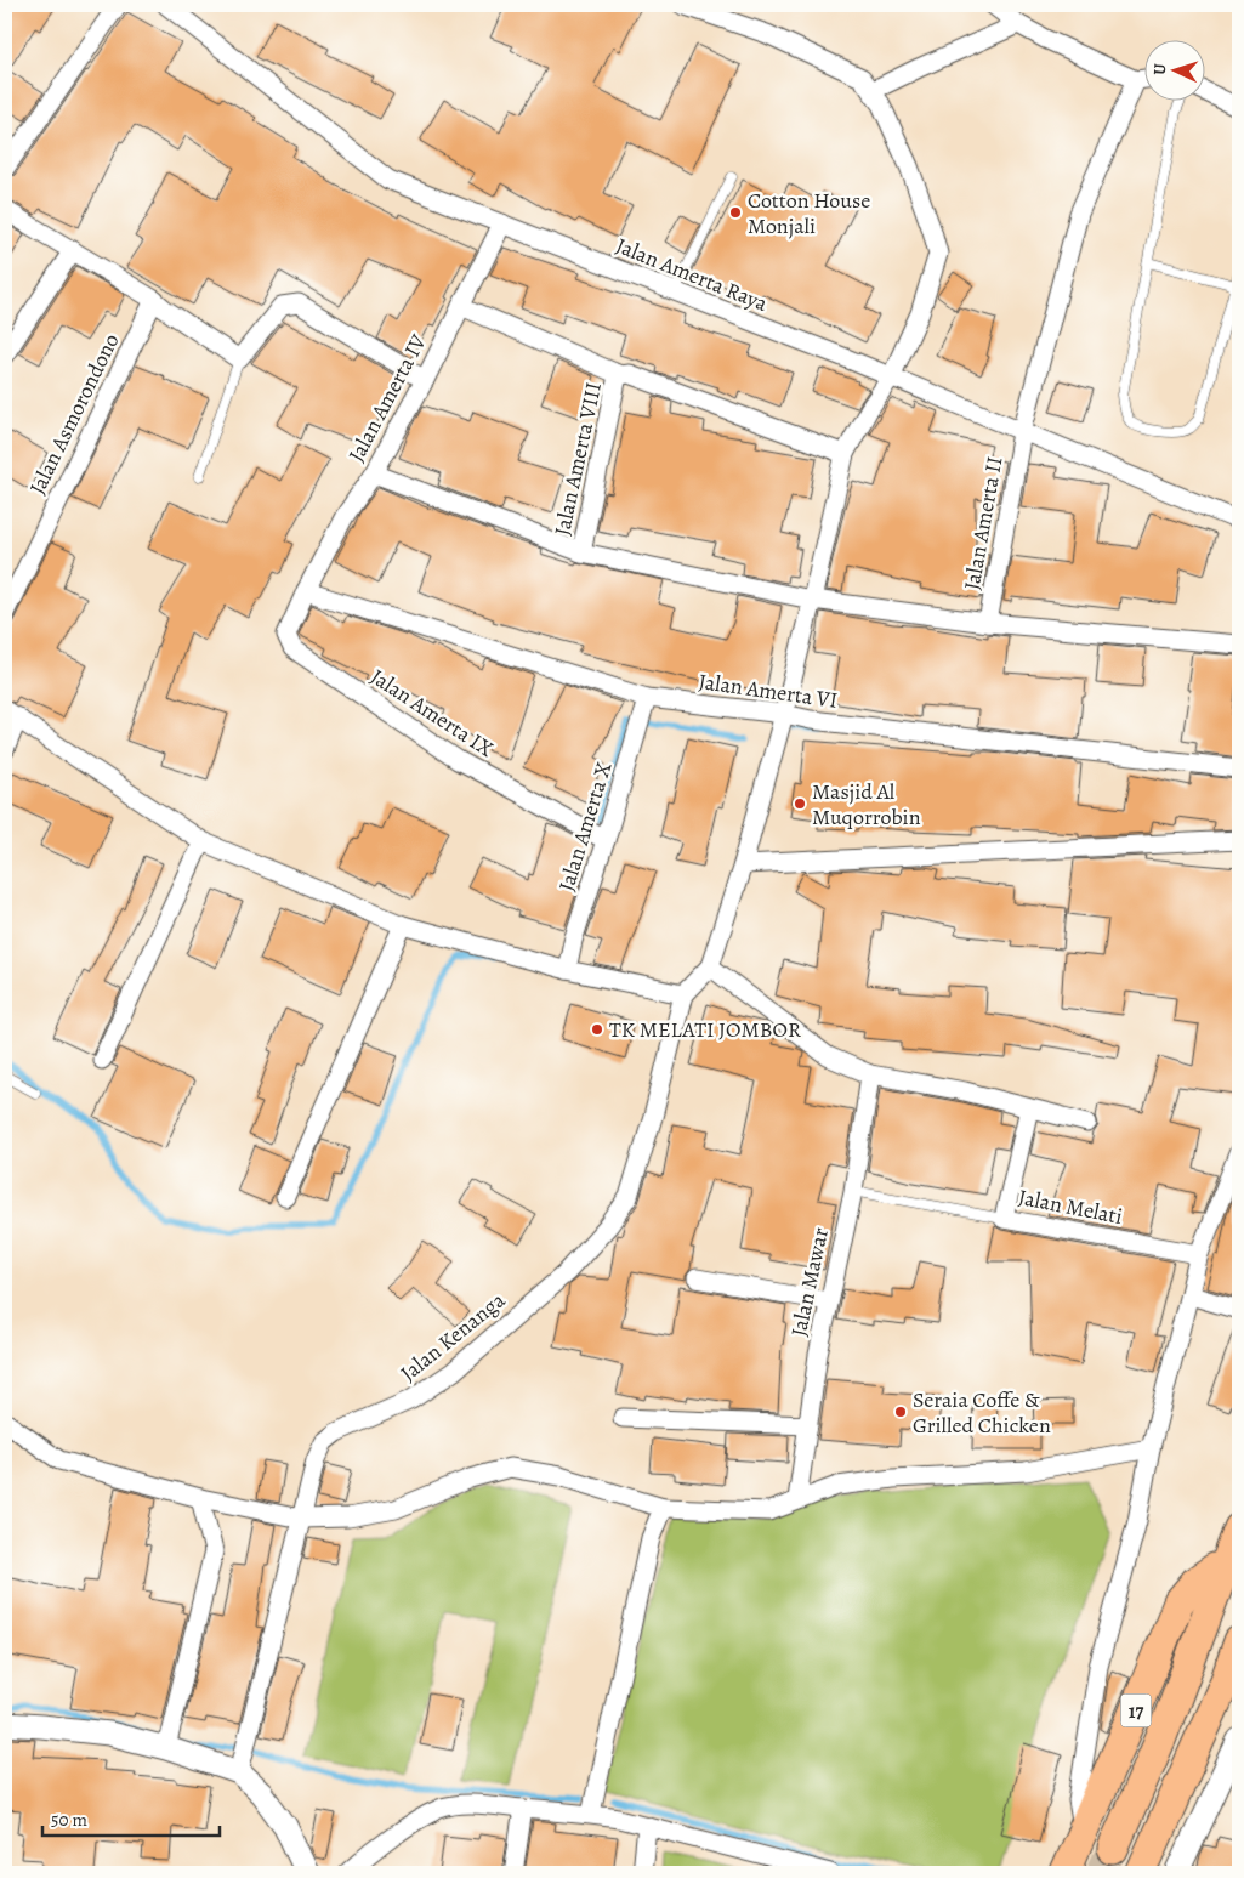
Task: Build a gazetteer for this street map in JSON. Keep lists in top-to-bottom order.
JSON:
{
  "streets": {
    "highway": ["17"],
    "street": [
      "Jalan Amerta Raya",
      "Jalan Amerta IV",
      "Jalan Asmorondono",
      "Jalan Amerta VIII",
      "Jalan Amerta II",
      "Jalan Amerta VI",
      "Jalan Amerta IX",
      "Jalan Amerta X",
      "Jalan Melati",
      "Jalan Mawar",
      "Jalan Kenanga"
    ]
  },
  "crossings": [
    ["Jalan Amerta Raya", "Jalan Amerta IV"],
    ["Jalan Amerta Raya", "Jalan Amerta II"],
    ["Jalan Amerta IV", "Jalan Amerta VI"],
    ["Jalan Amerta IV", "Jalan Amerta IX"],
    ["Jalan Amerta VI", "Jalan Amerta IX"],
    ["Jalan Amerta VI", "Jalan Amerta X"],
    ["Jalan Amerta IX", "Jalan Amerta X"]
  ],
  "places": [
    "Cotton House Monjali",
    "Masjid Al Muqorrobin",
    "TK MELATI JOMBOR",
    "Seraia Coffe & Grilled Chicken"
  ],
  "scale_bar": "50 m",
  "north": "left"
}
